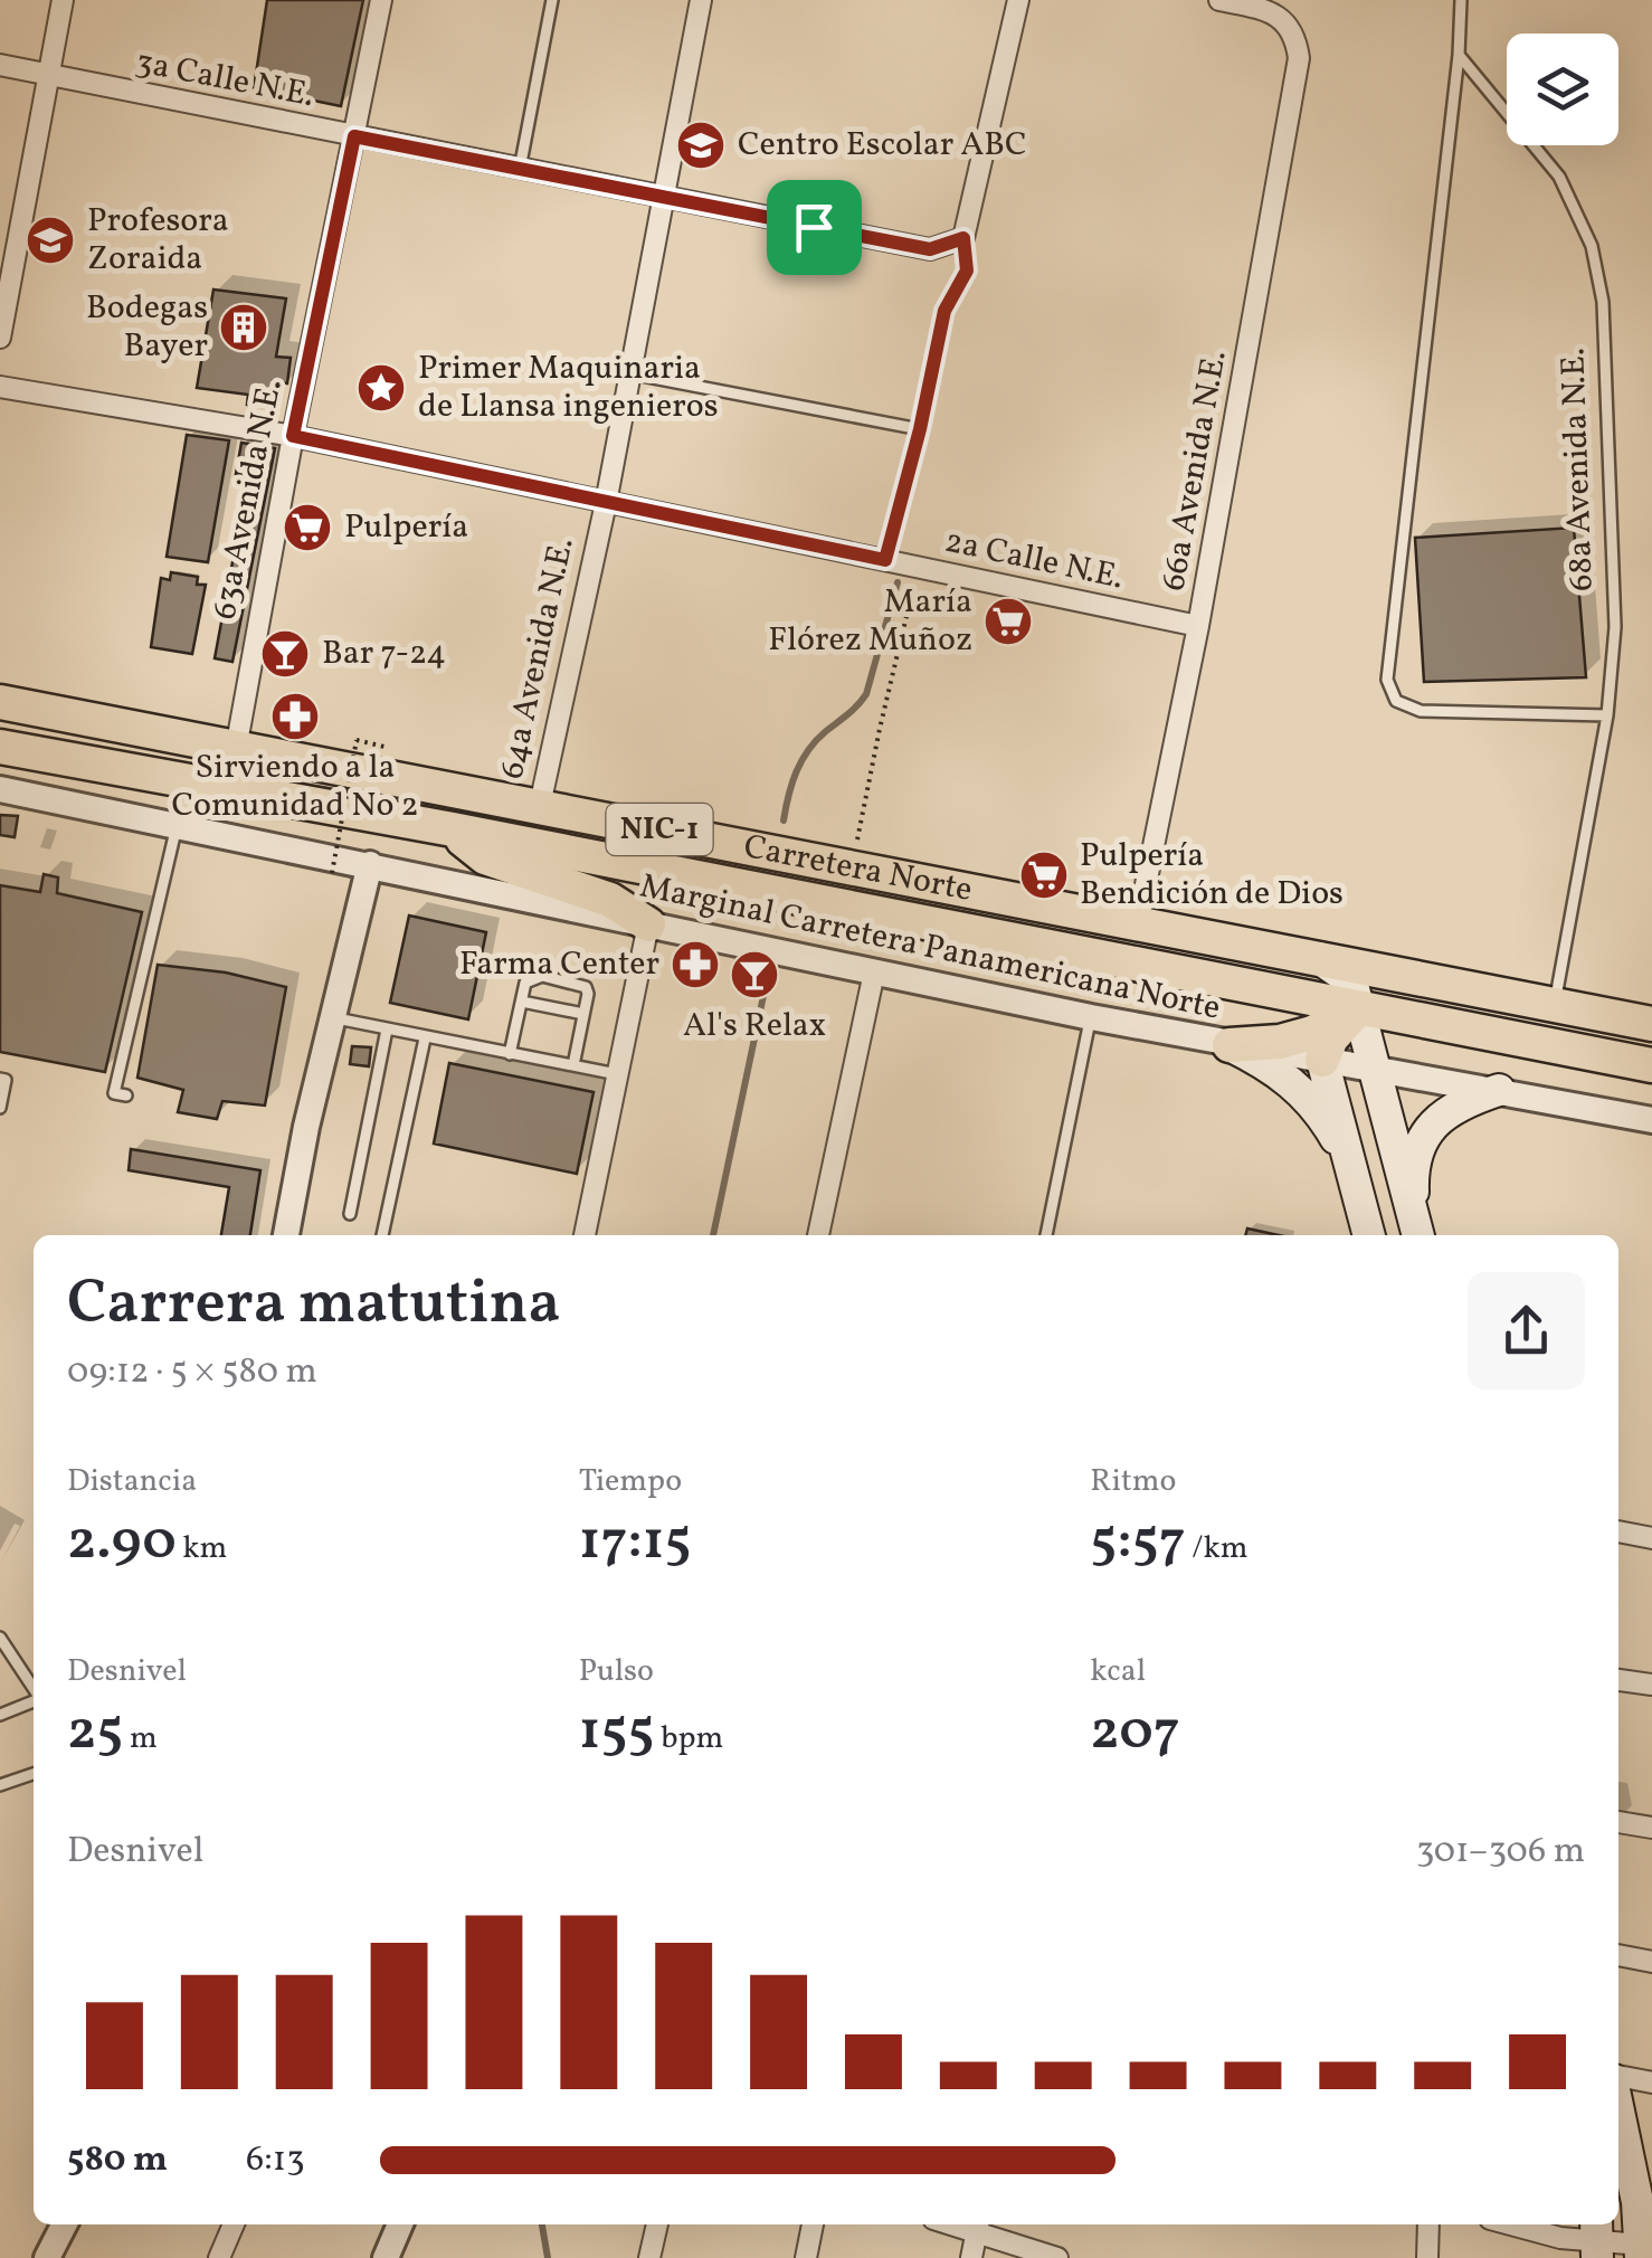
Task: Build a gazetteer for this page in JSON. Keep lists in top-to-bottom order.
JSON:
{
  "streets": {
    "highway": ["NIC-1", "Carretera Norte"],
    "street": [
      "3a Calle N.E.",
      "66a Avenida N.E.",
      "63a Avenida N.E.",
      "2a Calle N.E.",
      "64a Avenida N.E.",
      "Marginal Carretera Panamericana Norte"
    ],
    "lane": ["68a Avenida N.E."]
  },
  "crossings": [
    ["3a Calle N.E.", "63a Avenida N.E."],
    ["3a Calle N.E.", "64a Avenida N.E."],
    ["68a Avenida N.E.", "Carretera Norte"],
    ["66a Avenida N.E.", "2a Calle N.E."],
    ["66a Avenida N.E.", "Carretera Norte"],
    ["63a Avenida N.E.", "2a Calle N.E."],
    ["63a Avenida N.E.", "Carretera Norte"],
    ["2a Calle N.E.", "64a Avenida N.E."],
    ["64a Avenida N.E.", "Carretera Norte"]
  ],
  "places": {
    "school or university": ["Centro Escolar ABC", "Profesora Zoraida"],
    "building": ["Bodegas Bayer"],
    "place": ["Primer Maquinaria de Llansa ingenieros"],
    "supermarket": ["Pulpería", "María Flórez Muñoz", "Pulpería Bendición de Dios"],
    "bar": ["Bar 7-24", "Al's Relax"],
    "pharmacy": ["Sirviendo a la Comunidad No 2", "Farma Center"]
  },
  "page": {
    "heading": ["Carrera matutina", "09:12 · 5 × 580 m"],
    "stats": [
      ["Distancia", "2.90 km"],
      ["Tiempo", "17:15"],
      ["Ritmo", "5:57 /km"],
      ["Desnivel", "25 m"],
      ["Pulso", "155 bpm"],
      ["kcal", "207"]
    ],
    "chart": ["Desnivel", "301–306 m"],
    "list": [
      {
        "name": "580 m",
        "note": "6:13"
      }
    ]
  }
}
